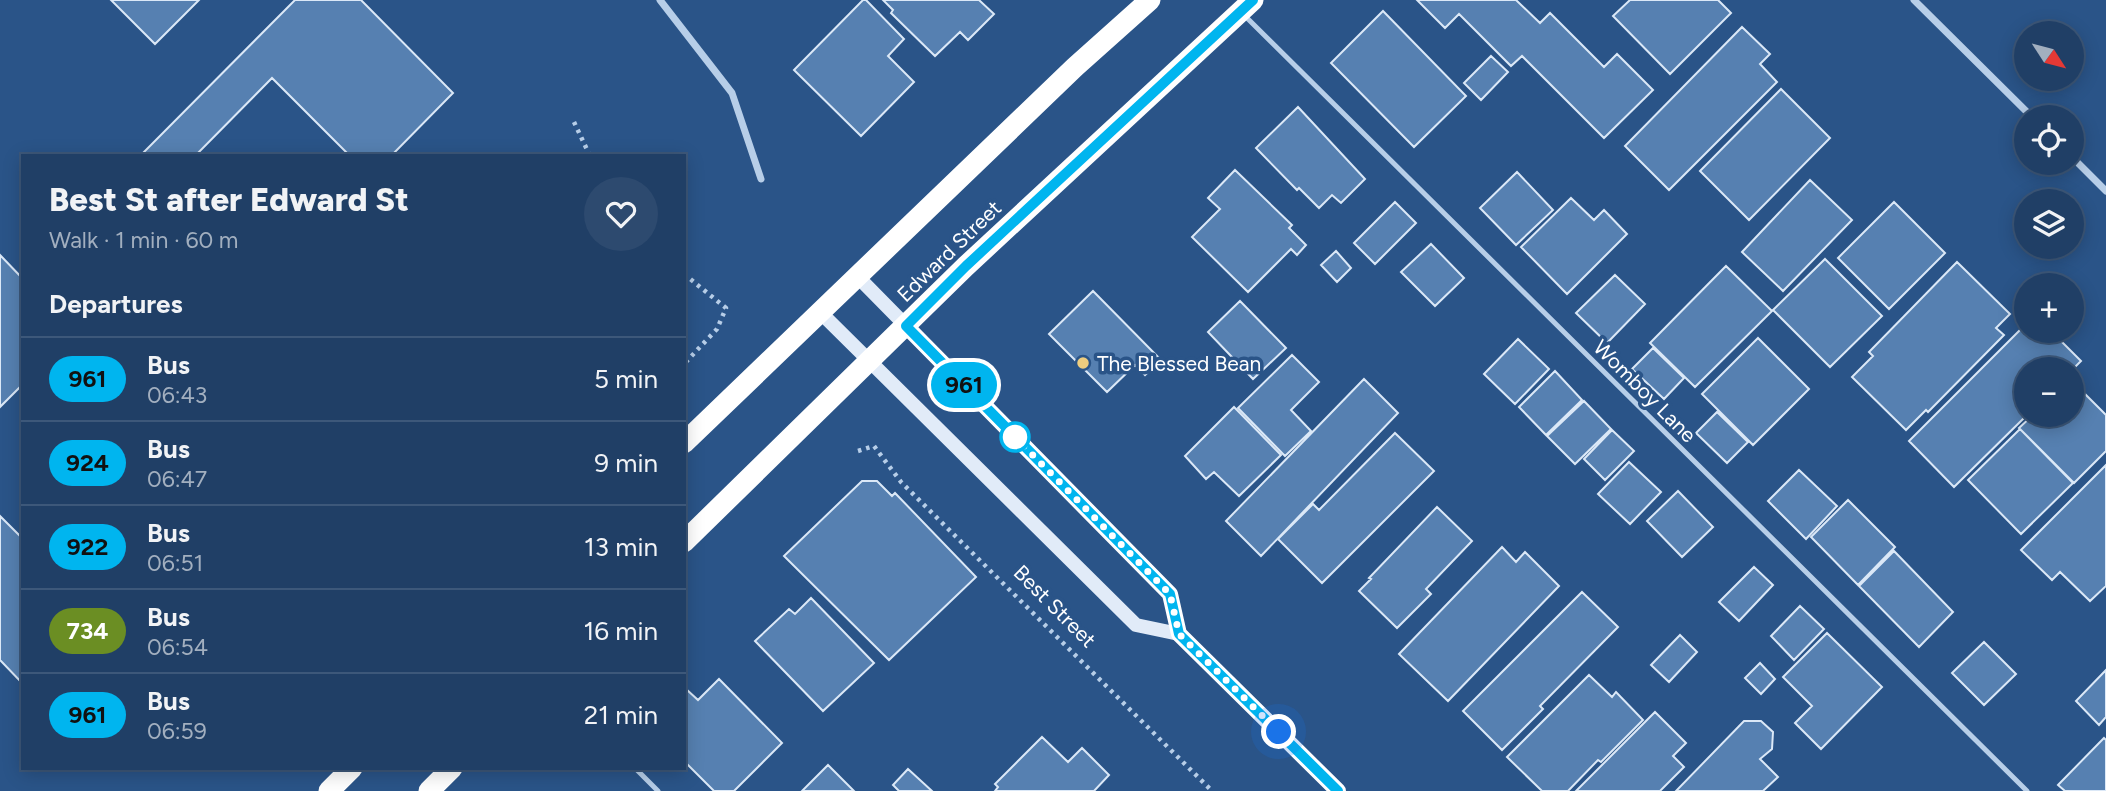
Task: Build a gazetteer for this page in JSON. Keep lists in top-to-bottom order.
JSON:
{
  "streets": {
    "highway": ["Edward Street"],
    "street": ["Best Street"],
    "lane": ["Womboy Lane"]
  },
  "crossings": [
    ["Edward Street", "Womboy Lane"],
    ["Edward Street", "Best Street"]
  ],
  "places": ["The Blessed Bean"],
  "lines": ["bus line 961"],
  "north": "bottom right",
  "page": {
    "on_map": "961",
    "map_buttons": ["+", "−"],
    "heading": [
      ["Best St after Edward St", "Walk · 1 min · 60 m"],
      "Departures"
    ],
    "list": [
      {
        "mark": "961",
        "name": "Bus",
        "note": "06:43",
        "value": "5 min"
      },
      {
        "mark": "924",
        "name": "Bus",
        "note": "06:47",
        "value": "9 min"
      },
      {
        "mark": "922",
        "name": "Bus",
        "note": "06:51",
        "value": "13 min"
      },
      {
        "mark": "734",
        "name": "Bus",
        "note": "06:54",
        "value": "16 min"
      },
      {
        "mark": "961",
        "name": "Bus",
        "note": "06:59",
        "value": "21 min"
      }
    ]
  }
}
